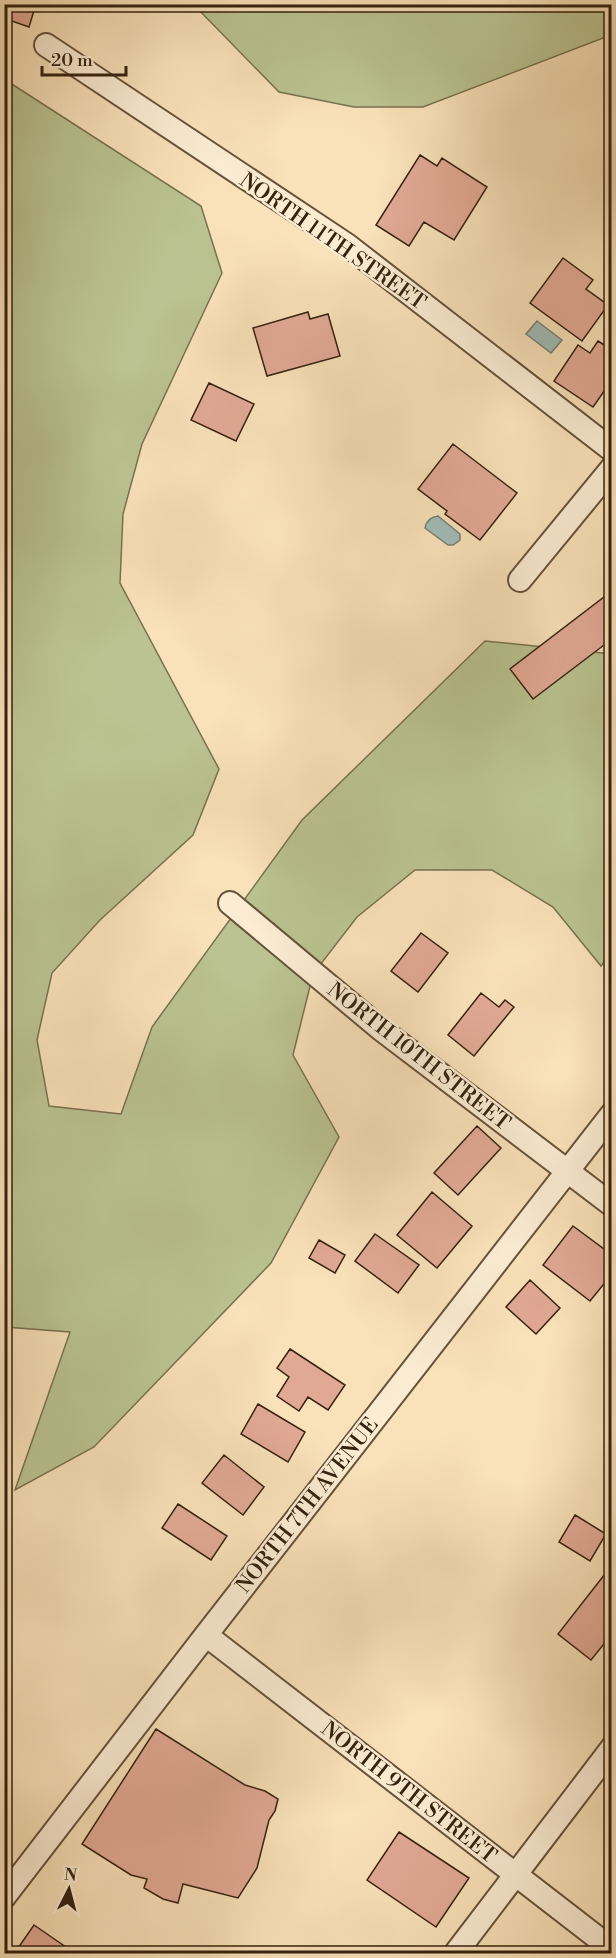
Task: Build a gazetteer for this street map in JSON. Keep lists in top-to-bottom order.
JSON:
{
  "streets": {
    "street": [
      "NORTH 11TH STREET",
      "NORTH 10TH STREET",
      "NORTH 7TH AVENUE",
      "NORTH 9TH STREET"
    ]
  },
  "crossings": [
    ["NORTH 10TH STREET", "NORTH 7TH AVENUE"],
    ["NORTH 7TH AVENUE", "NORTH 9TH STREET"]
  ],
  "scale_bar": "20 m",
  "north": "top"
}
